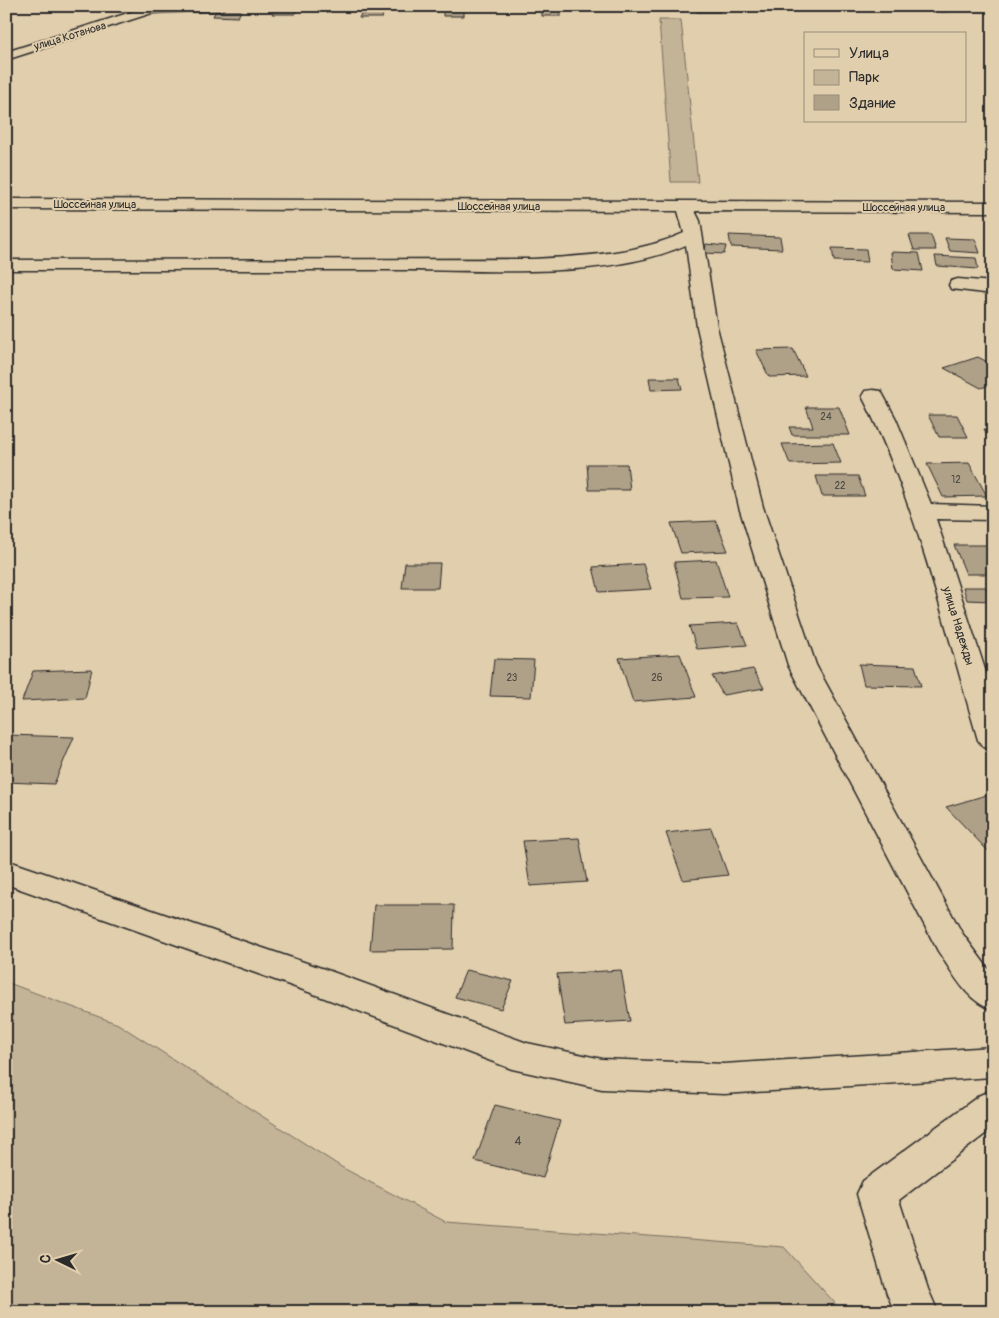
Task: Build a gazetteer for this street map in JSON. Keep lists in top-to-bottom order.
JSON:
{
  "streets": {
    "street": ["улица Котанова", "Шоссейная улица", "улица Надежды"]
  },
  "house_numbers": [
    "24",
    "12",
    "22",
    "23",
    "26",
    "4"
  ],
  "legend": ["Улица", "Парк", "Здание"],
  "north": "left"
}
